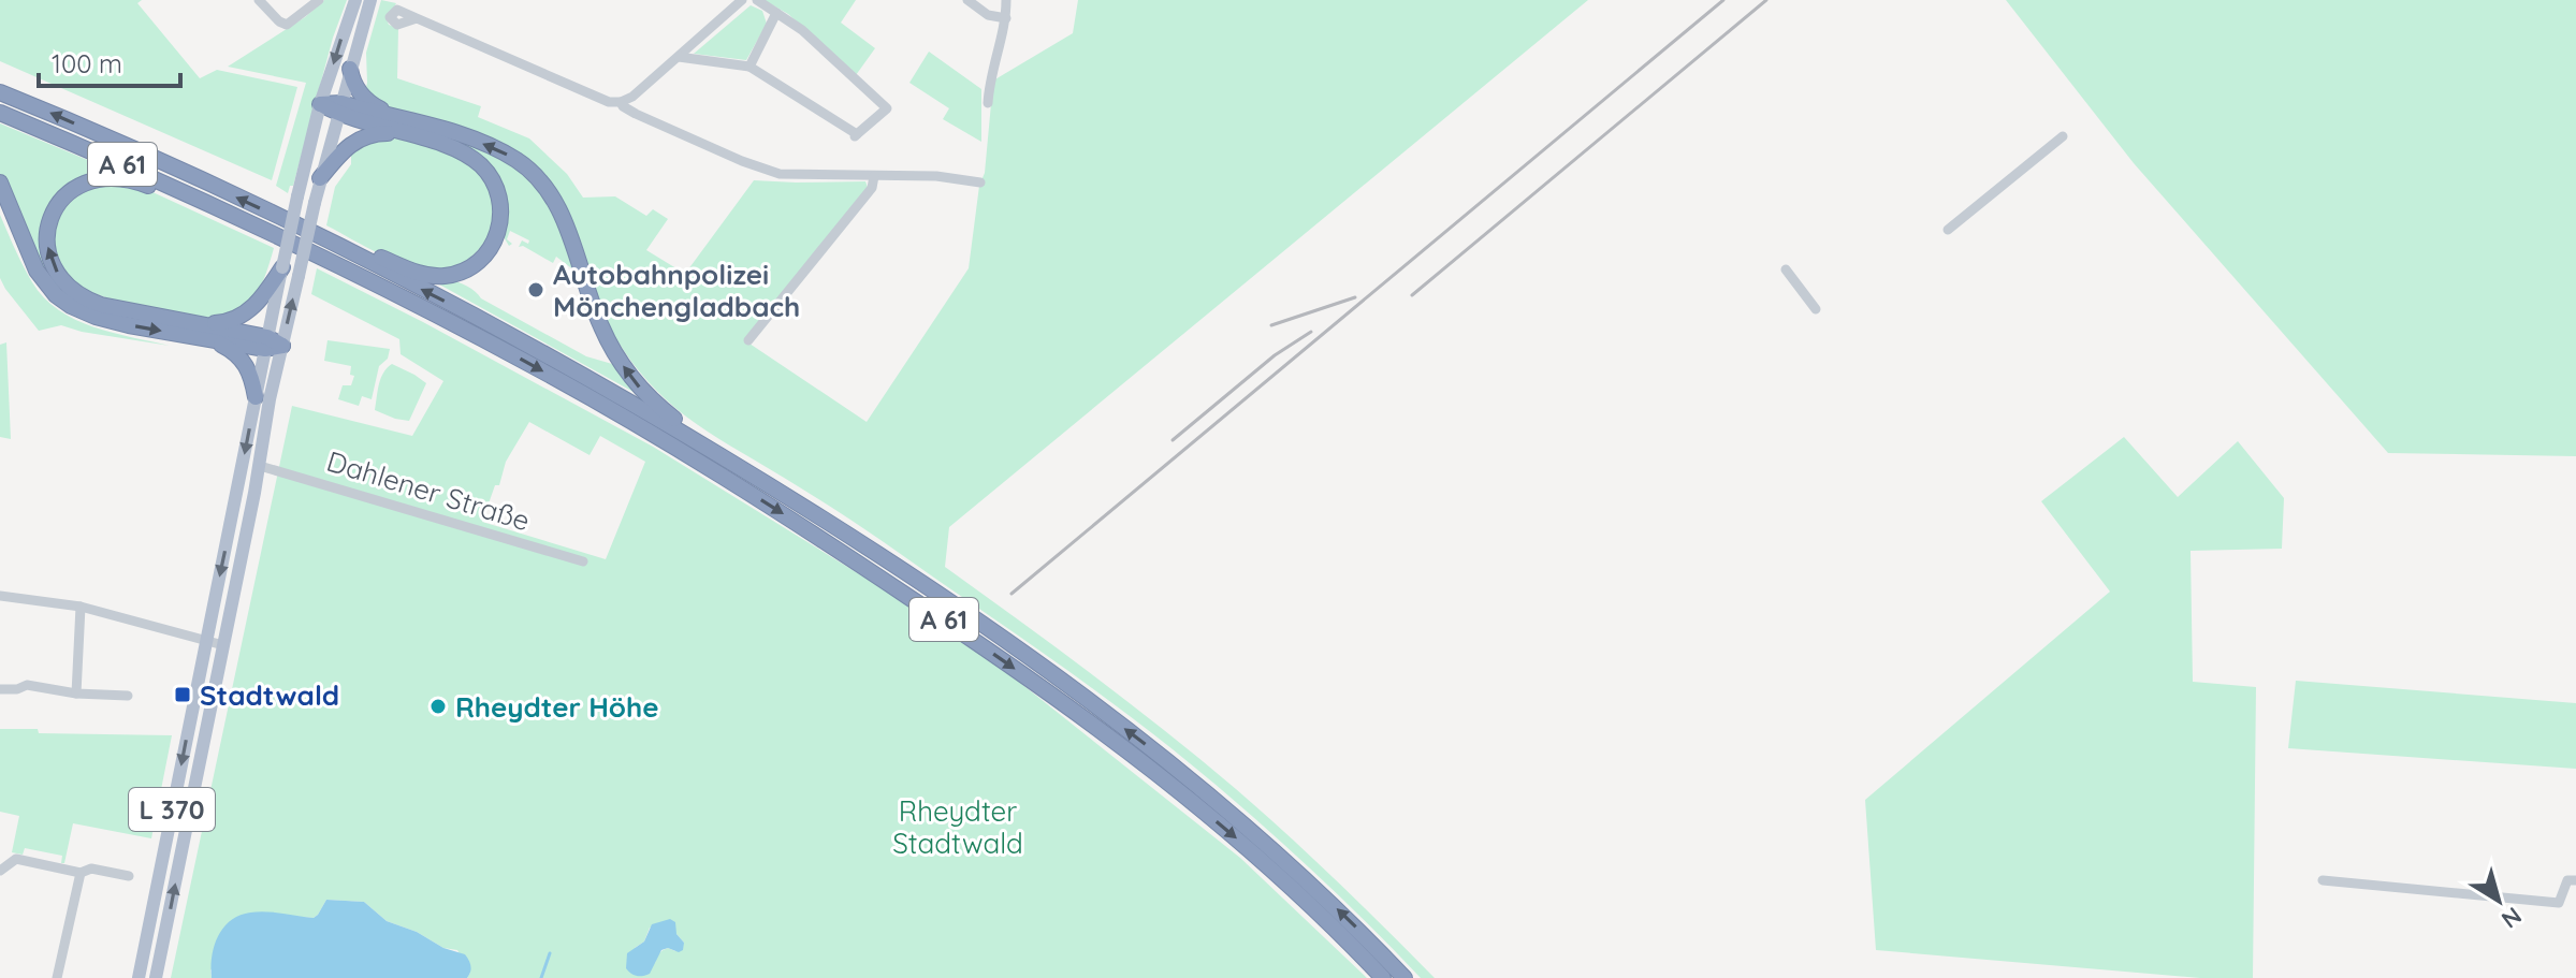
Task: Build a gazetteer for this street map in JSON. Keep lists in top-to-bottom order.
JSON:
{
  "streets": {
    "highway": ["A 61"],
    "main road": ["L 370"],
    "street": ["Dahlener Straße"]
  },
  "crossings": [
    ["Dahlener Straße", "L 370"]
  ],
  "parks": ["Rheydter Stadtwald"],
  "places": {
    "other": ["Autobahnpolizei Mönchengladbach", "Rheydter Höhe"],
    "transit": ["Stadtwald"]
  },
  "scale_bar": "100 m",
  "north": "bottom right"
}
